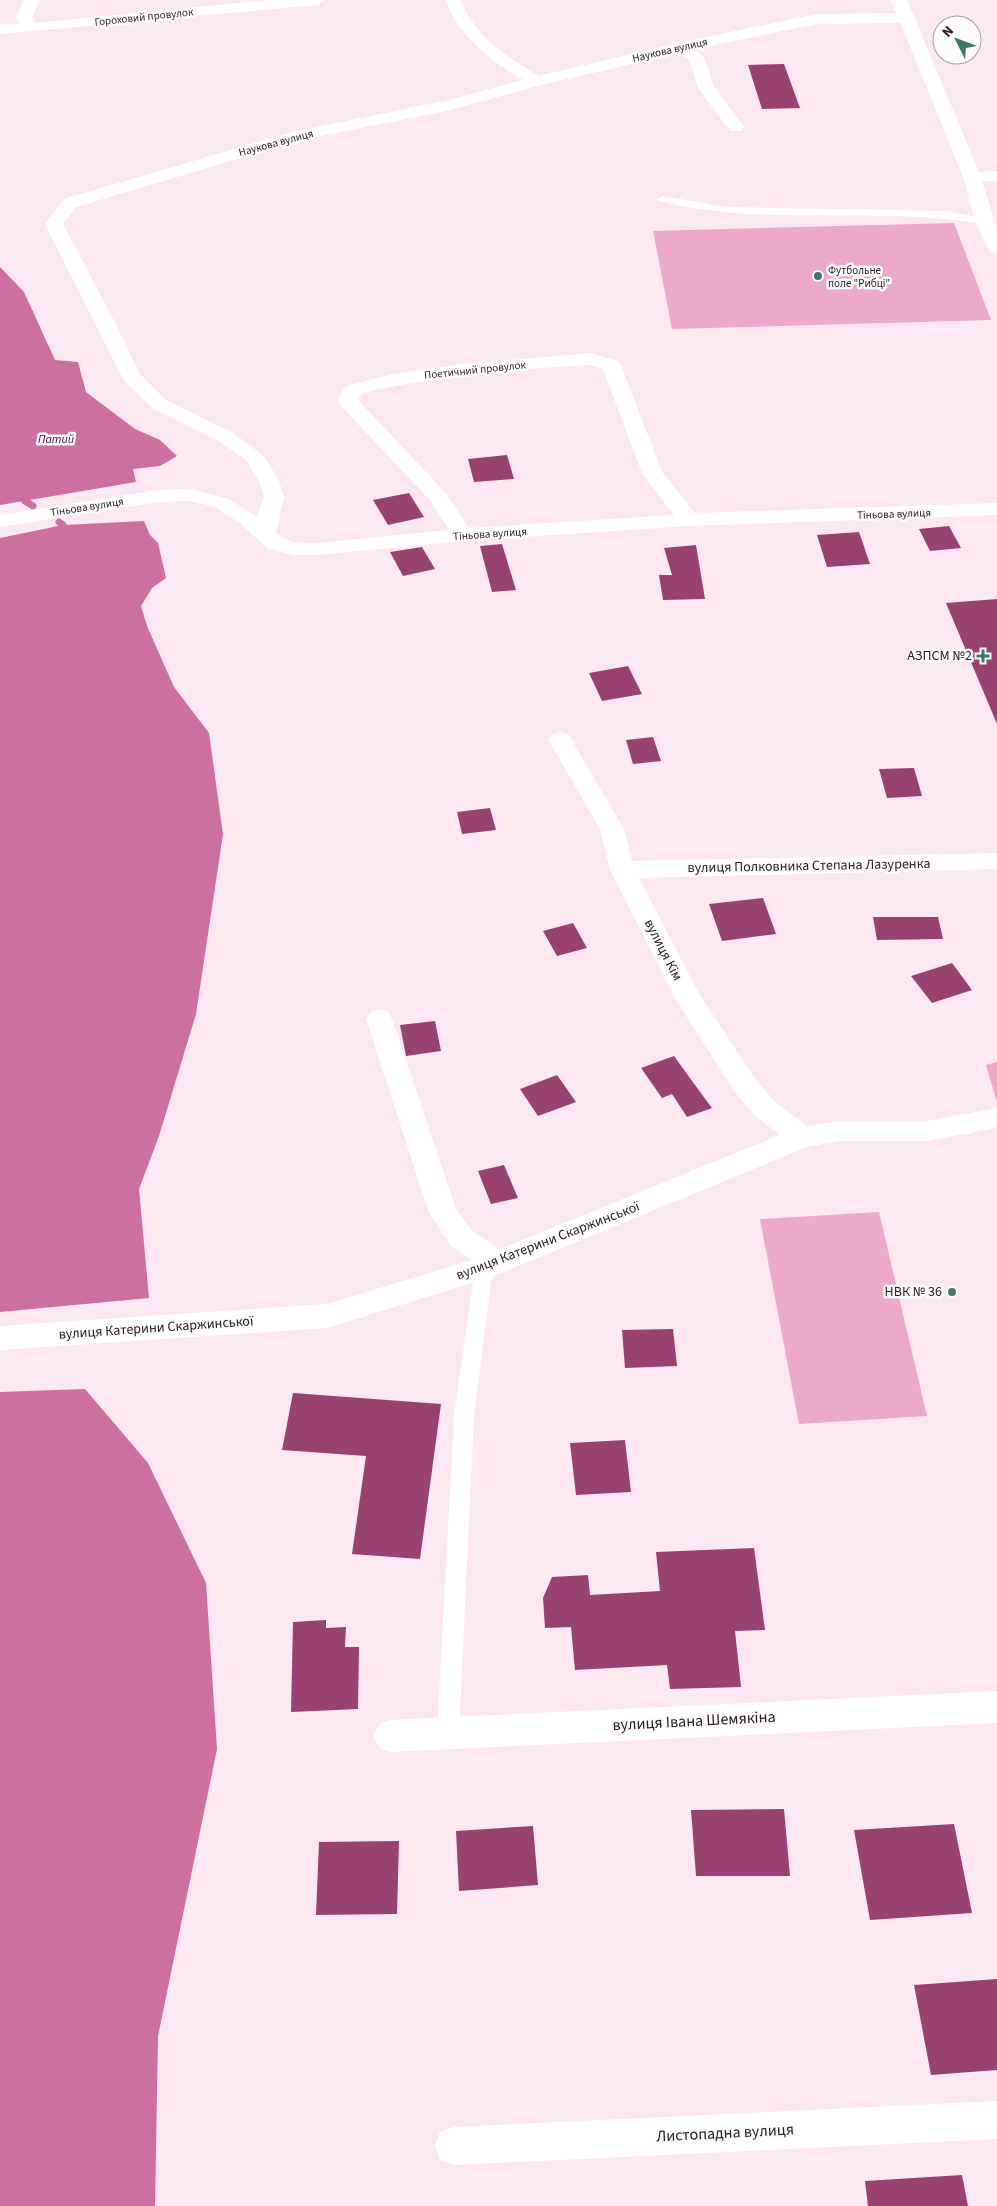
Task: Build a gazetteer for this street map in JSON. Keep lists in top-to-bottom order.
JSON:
{
  "streets": {
    "street": [
      "Гороховий провулок",
      "Наукова вулиця",
      "Поетичний провулок",
      "Тіньова вулиця",
      "вулиця Полковника Степана Лазуренка",
      "вулиця Кім",
      "вулиця Катерини Скаржинської",
      "вулиця Івана Шемякіна",
      "Листопадна вулиця"
    ]
  },
  "crossings": [
    ["Наукова вулиця", "Тіньова вулиця"],
    ["Поетичний провулок", "Тіньова вулиця"],
    ["вулиця Полковника Степана Лазуренка", "вулиця Кім"],
    ["вулиця Кім", "вулиця Катерини Скаржинської"]
  ],
  "water": ["Патий"],
  "places": {
    "other": ["Футбольне поле \"Рибці\"", "НВК № 36"],
    "health": ["АЗПСМ №2"]
  },
  "north": "top left"
}
